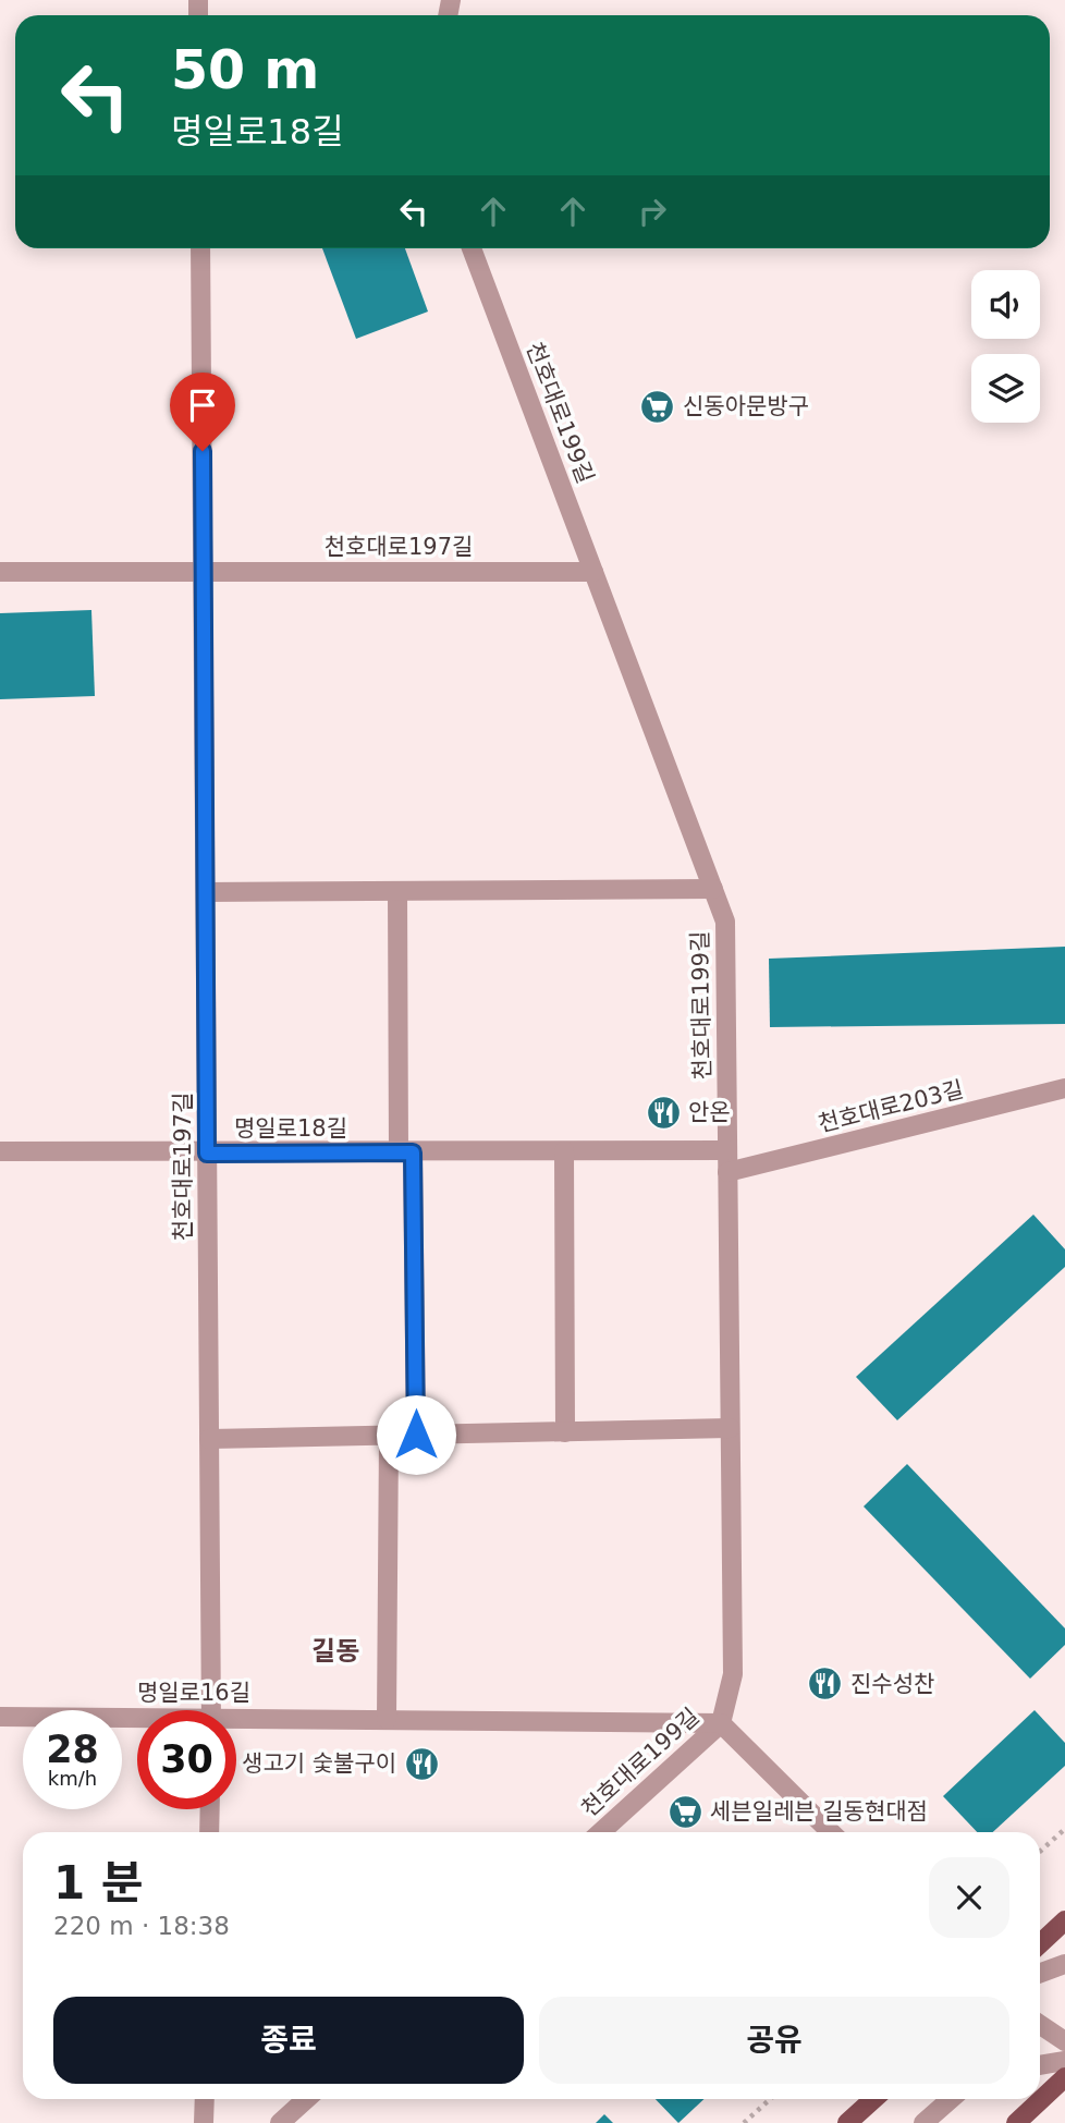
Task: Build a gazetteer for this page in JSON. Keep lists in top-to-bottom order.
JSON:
{
  "streets": {
    "street": [
      "천호대로199길",
      "천호대로197길",
      "천호대로203길",
      "명일로18길",
      "명일로16길"
    ]
  },
  "crossings": [
    ["천호대로199길", "천호대로197길"],
    ["천호대로199길", "천호대로203길"],
    ["천호대로199길", "명일로18길"],
    ["천호대로199길", "명일로16길"],
    ["천호대로197길", "명일로18길"]
  ],
  "districts": ["길동"],
  "places": {
    "supermarket": ["신동아문방구", "세븐일레븐 길동현대점"],
    "restaurant": ["안온", "진수성찬", "생고기 숯불구이"]
  },
  "page": {
    "turn": ["50 m", "명일로18길"],
    "speed": "28 km/h",
    "limit": "30",
    "heading": ["1 분", "220 m · 18:38"],
    "buttons": ["종료", "공유"]
  }
}
